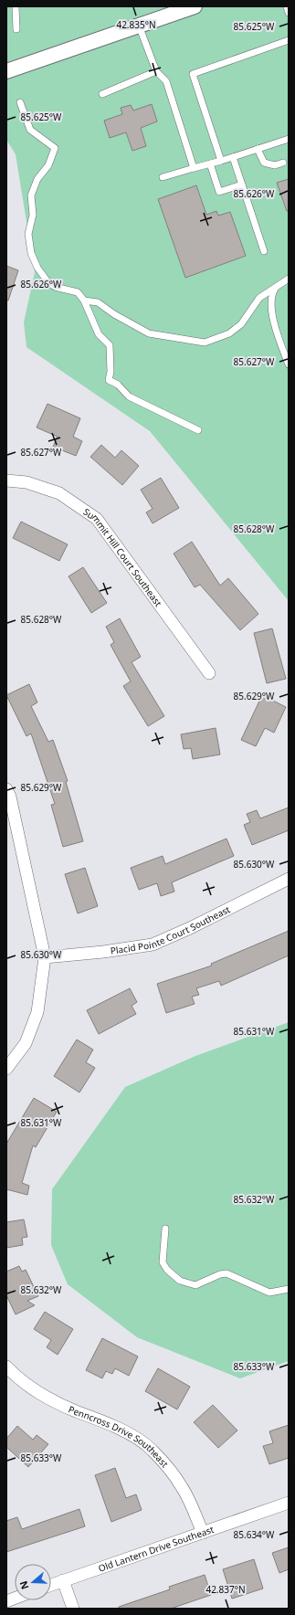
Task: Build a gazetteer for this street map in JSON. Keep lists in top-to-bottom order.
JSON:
{
  "streets": {
    "street": [
      "Summit Hill Court Southeast",
      "Placid Pointe Court Southeast",
      "Penncross Drive Southeast",
      "Old Lantern Drive Southeast"
    ]
  },
  "crossings": [
    ["Penncross Drive Southeast", "Old Lantern Drive Southeast"]
  ],
  "north": "left",
  "coordinates": [
    "42.835°N",
    "85.625°W",
    "85.626°W",
    "85.627°W",
    "85.628°W",
    "85.629°W",
    "85.630°W",
    "85.631°W",
    "85.632°W",
    "85.633°W",
    "85.634°W",
    "42.837°N"
  ]
}
